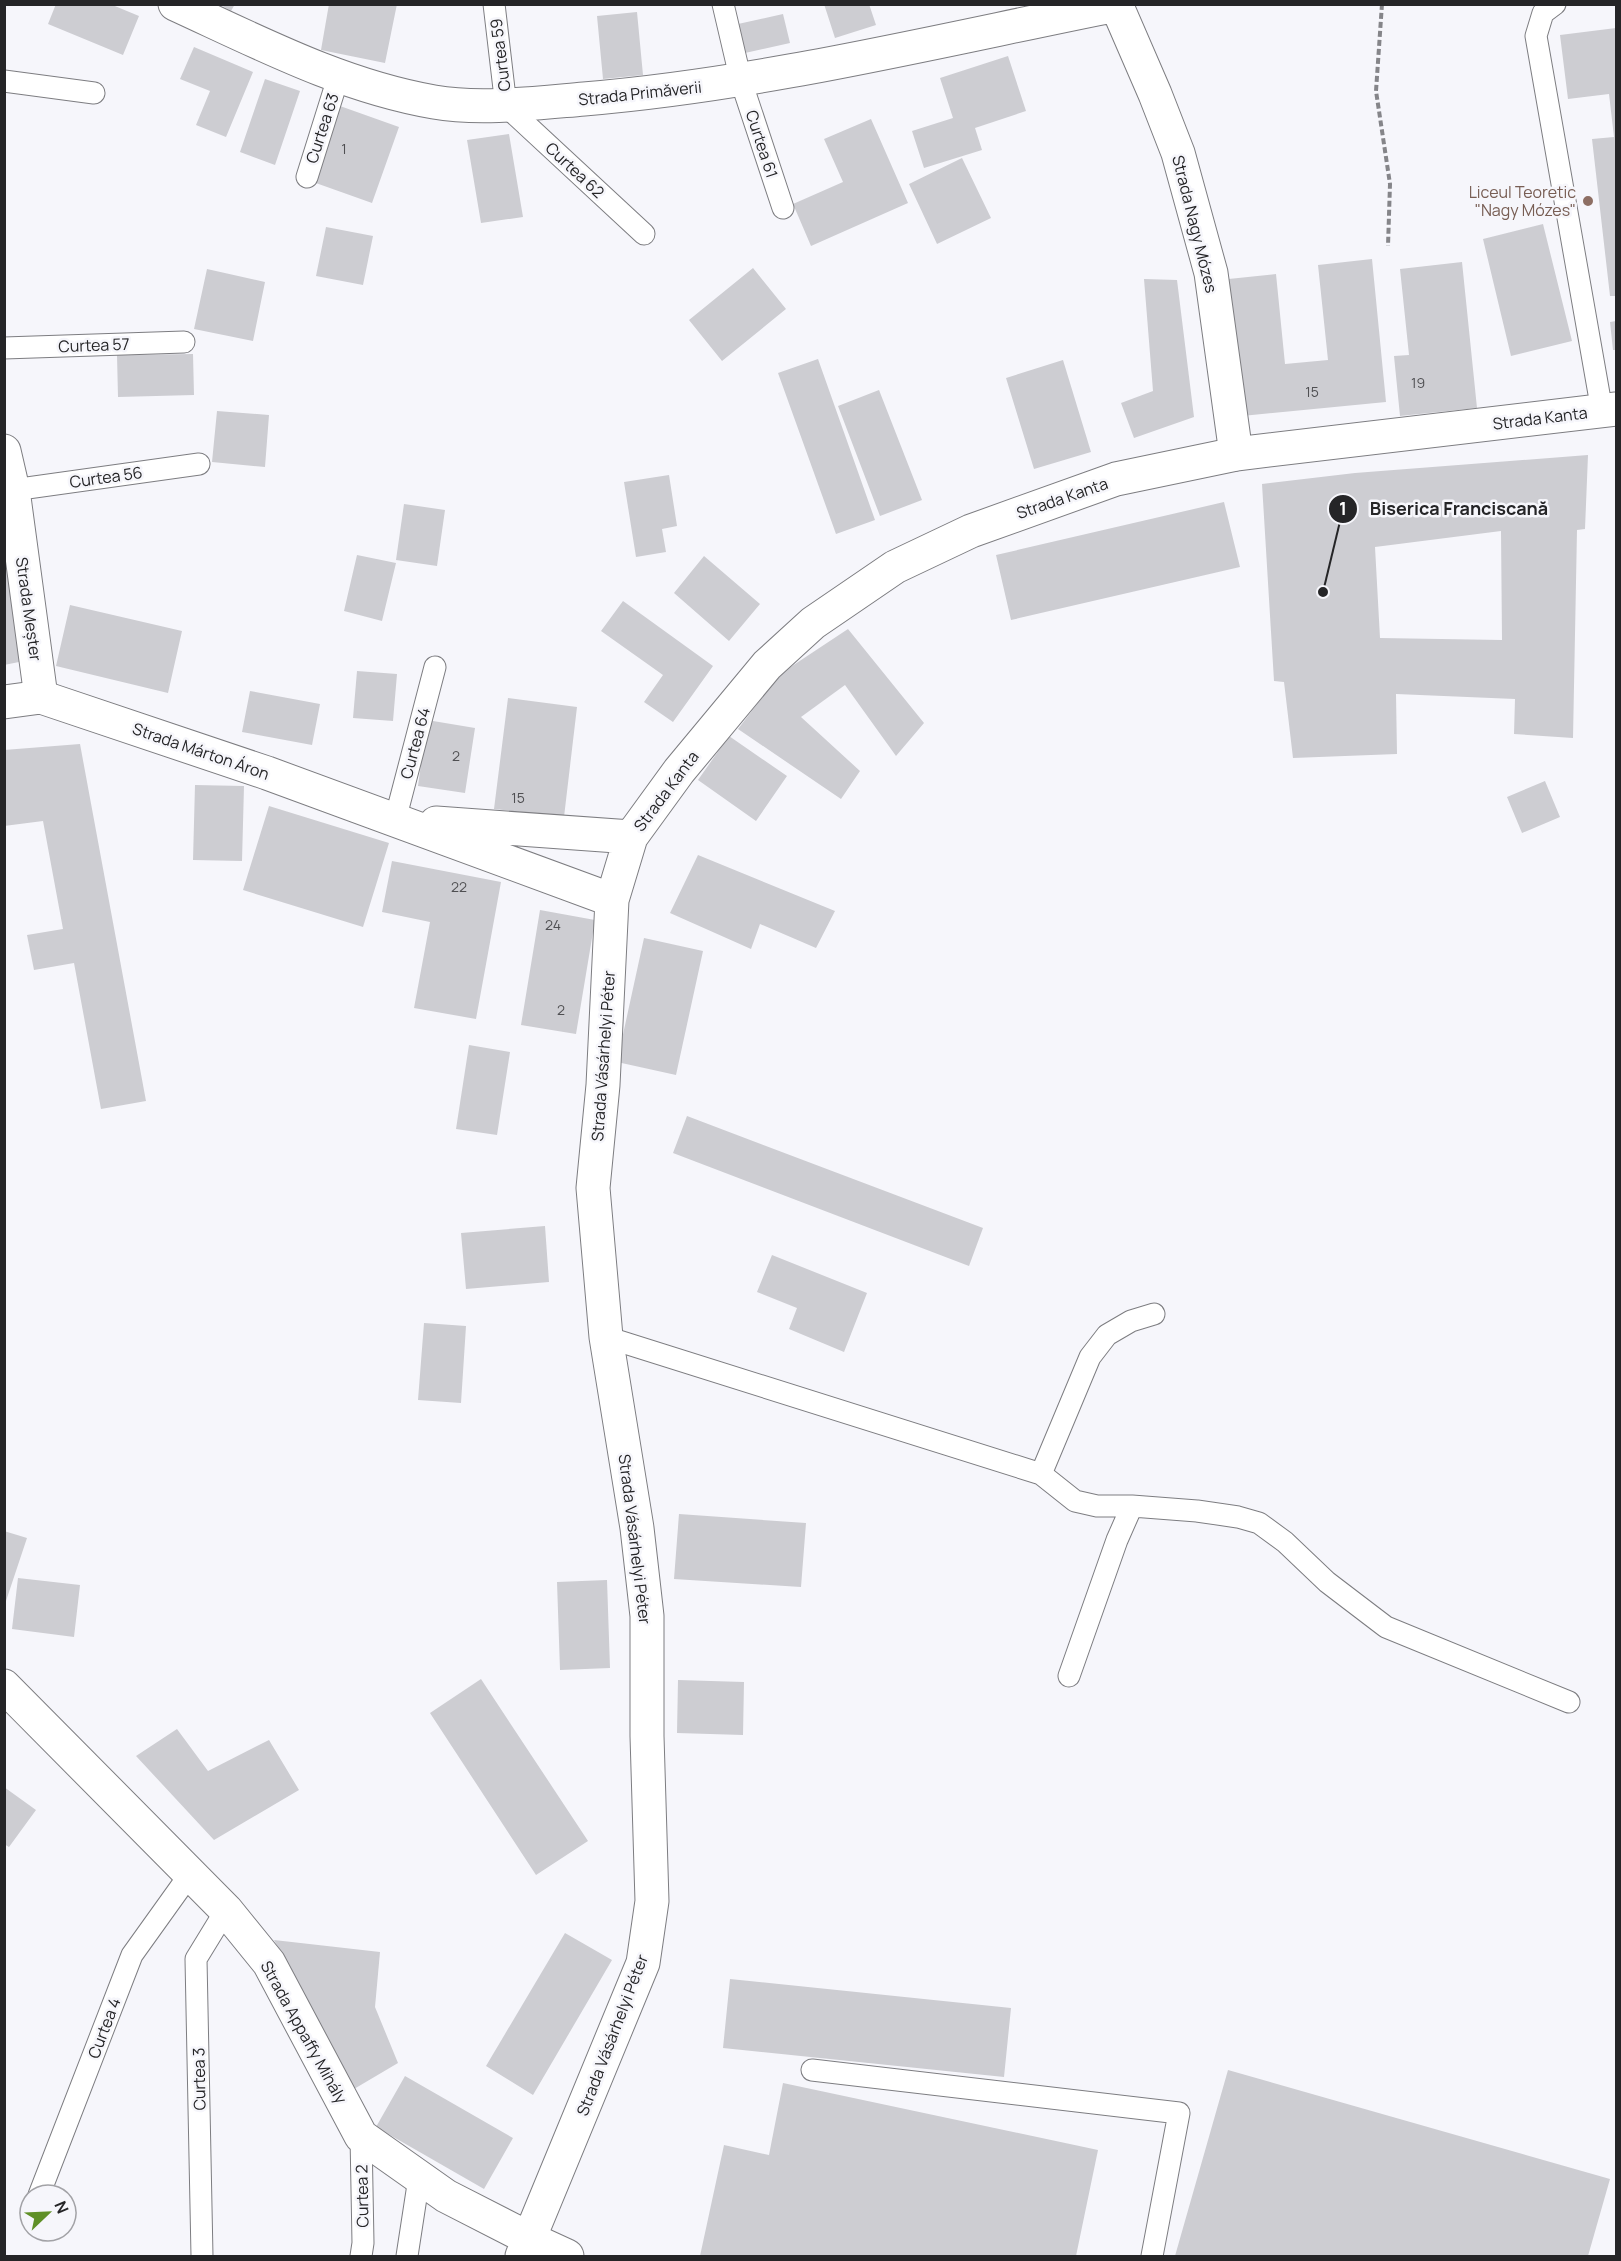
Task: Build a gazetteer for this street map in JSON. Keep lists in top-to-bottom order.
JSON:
{
  "streets": {
    "street": [
      "Strada Primăverii",
      "Strada Nagy Mózes",
      "Strada Kanta",
      "Strada Meșter",
      "Strada Márton Áron",
      "Strada Vásárhelyi Péter",
      "Strada Appaffy Mihály"
    ],
    "lane": [
      "Curtea 59",
      "Curtea 63",
      "Curtea 61",
      "Curtea 62",
      "Curtea 57",
      "Curtea 56",
      "Curtea 64",
      "Curtea 4",
      "Curtea 3",
      "Curtea 2"
    ]
  },
  "crossings": [
    ["Curtea 59", "Strada Primăverii"],
    ["Curtea 59", "Curtea 62"],
    ["Strada Primăverii", "Curtea 63"],
    ["Strada Primăverii", "Curtea 61"],
    ["Strada Primăverii", "Curtea 62"],
    ["Strada Primăverii", "Strada Nagy Mózes"],
    ["Strada Nagy Mózes", "Strada Kanta"],
    ["Strada Kanta", "Strada Márton Áron"],
    ["Strada Kanta", "Strada Vásárhelyi Péter"],
    ["Curtea 56", "Strada Meșter"],
    ["Strada Meșter", "Strada Márton Áron"],
    ["Curtea 64", "Strada Márton Áron"],
    ["Strada Márton Áron", "Strada Vásárhelyi Péter"],
    ["Strada Vásárhelyi Péter", "Strada Appaffy Mihály"],
    ["Curtea 4", "Strada Appaffy Mihály"],
    ["Strada Appaffy Mihály", "Curtea 3"],
    ["Strada Appaffy Mihály", "Curtea 2"]
  ],
  "places": ["Liceul Teoretic \"Nagy Mózes\"", "Biserica Franciscană"],
  "house_numbers": [
    "1",
    "19",
    "15",
    "2",
    "15",
    "22",
    "24",
    "2"
  ],
  "north": "top right"
}
